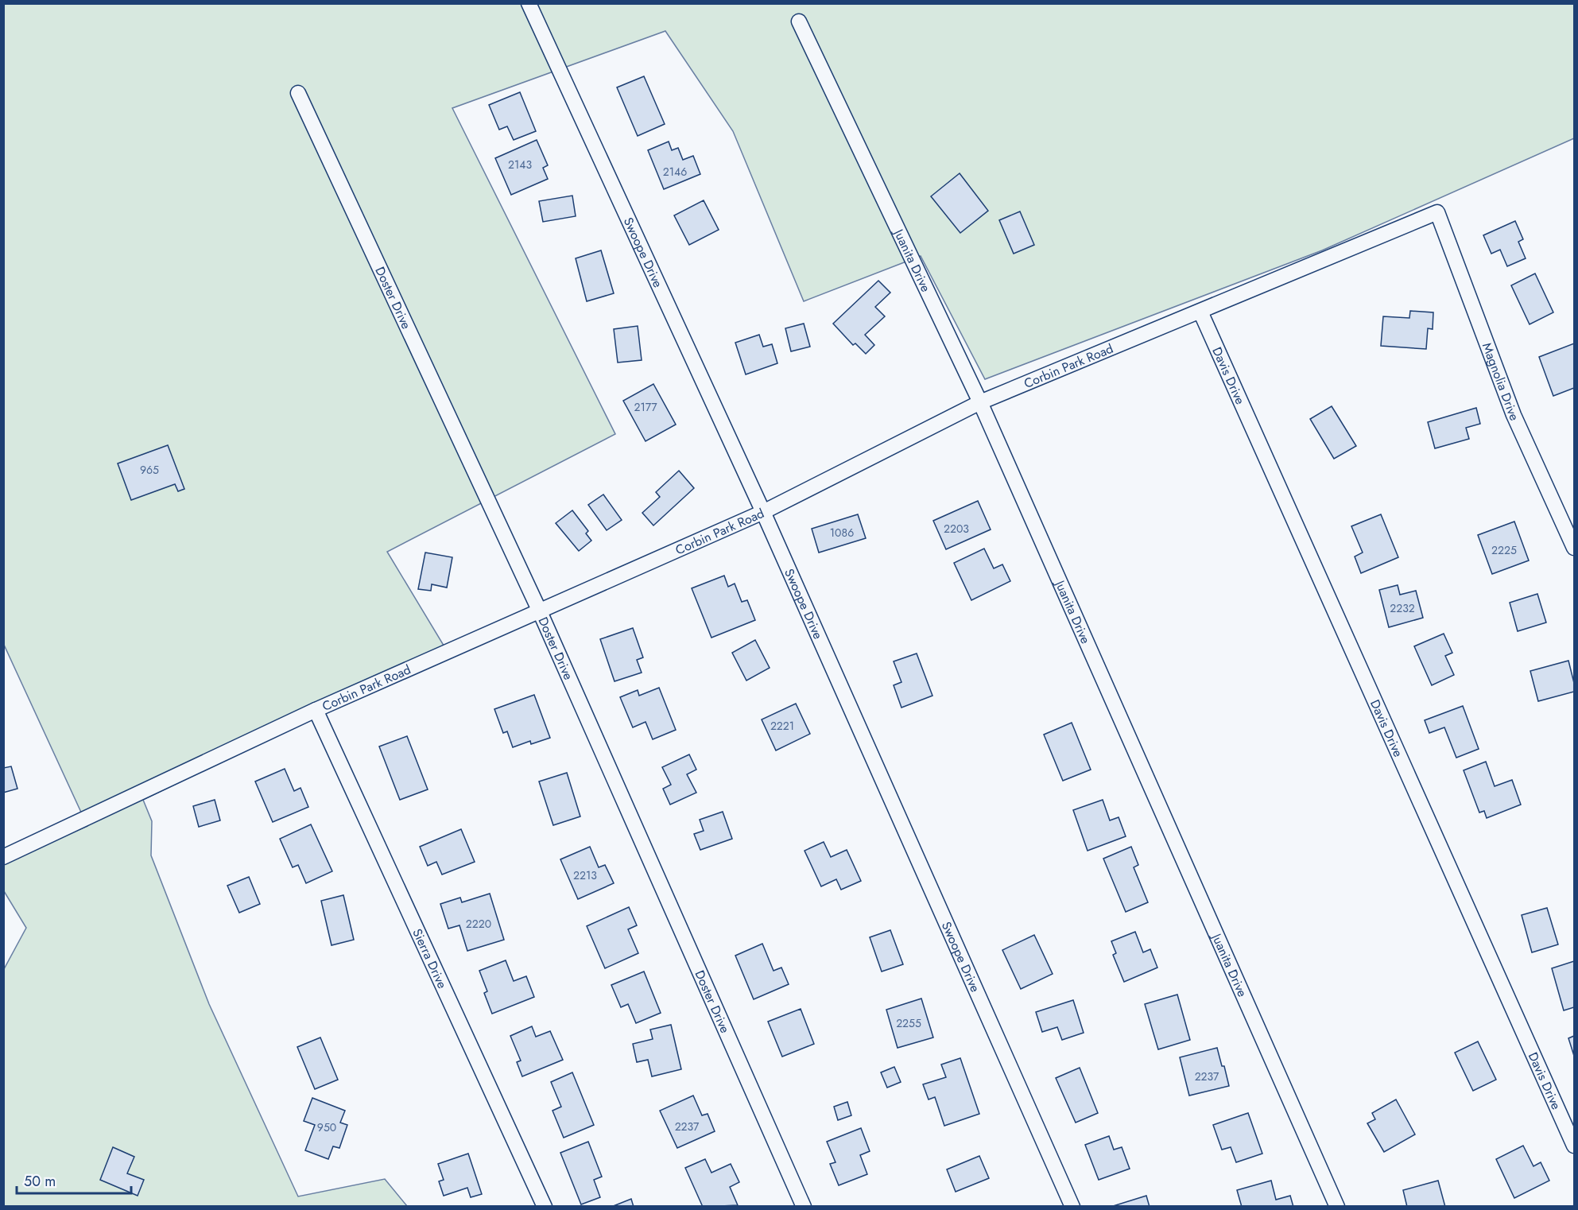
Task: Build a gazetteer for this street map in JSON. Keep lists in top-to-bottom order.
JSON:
{
  "streets": {
    "street": [
      "Swoope Drive",
      "Juanita Drive",
      "Doster Drive",
      "Corbin Park Road",
      "Davis Drive",
      "Magnolia Drive",
      "Sierra Drive"
    ]
  },
  "crossings": [
    ["Swoope Drive", "Corbin Park Road"],
    ["Juanita Drive", "Corbin Park Road"],
    ["Doster Drive", "Corbin Park Road"],
    ["Corbin Park Road", "Davis Drive"],
    ["Corbin Park Road", "Magnolia Drive"],
    ["Corbin Park Road", "Sierra Drive"]
  ],
  "house_numbers": [
    "2143",
    "2146",
    "2177",
    "965",
    "2203",
    "1086",
    "2225",
    "2232",
    "2221",
    "2213",
    "2220",
    "2255",
    "2237",
    "2237",
    "950"
  ],
  "scale_bar": "50 m"
}
